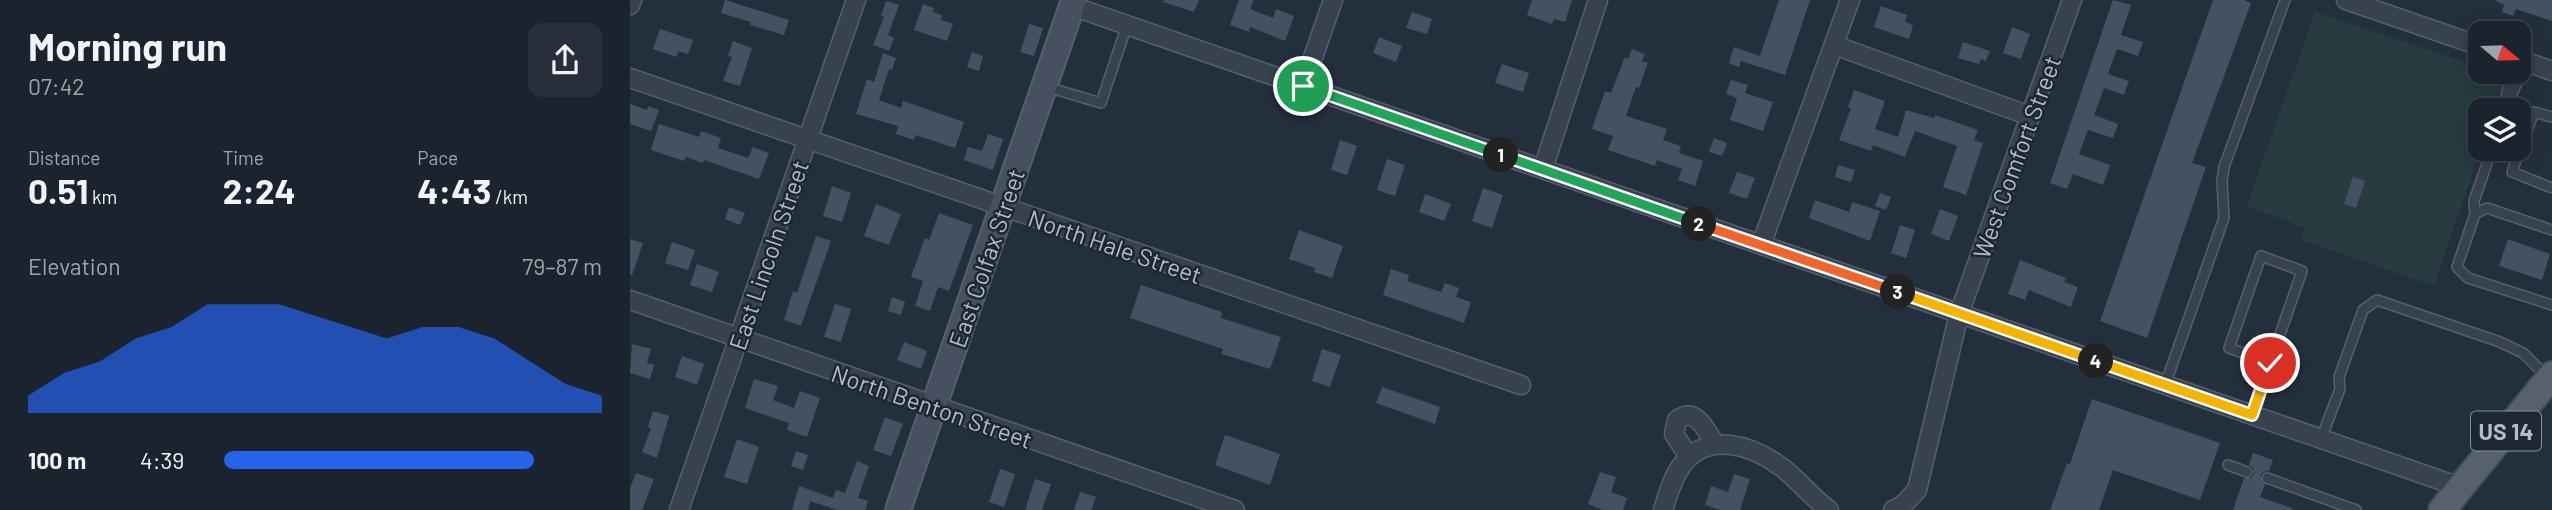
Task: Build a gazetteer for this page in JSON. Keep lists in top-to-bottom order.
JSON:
{
  "streets": {
    "main road": ["US 14"],
    "street": [
      "West Comfort Street",
      "North Hale Street",
      "East Lincoln Street",
      "East Colfax Street",
      "North Benton Street"
    ]
  },
  "crossings": [
    ["North Hale Street", "East Lincoln Street"],
    ["North Hale Street", "East Colfax Street"],
    ["East Lincoln Street", "North Benton Street"],
    ["East Colfax Street", "North Benton Street"]
  ],
  "north": "right",
  "page": {
    "heading": ["Morning run", "07:42"],
    "stats": [
      ["Distance", "0.51 km"],
      ["Time", "2:24"],
      ["Pace", "4:43 /km"]
    ],
    "pins": [
      "1",
      "2",
      "3",
      "4"
    ],
    "chart": ["Elevation", "79–87 m"],
    "list": [
      {
        "name": "100 m",
        "note": "4:39"
      }
    ]
  }
}
